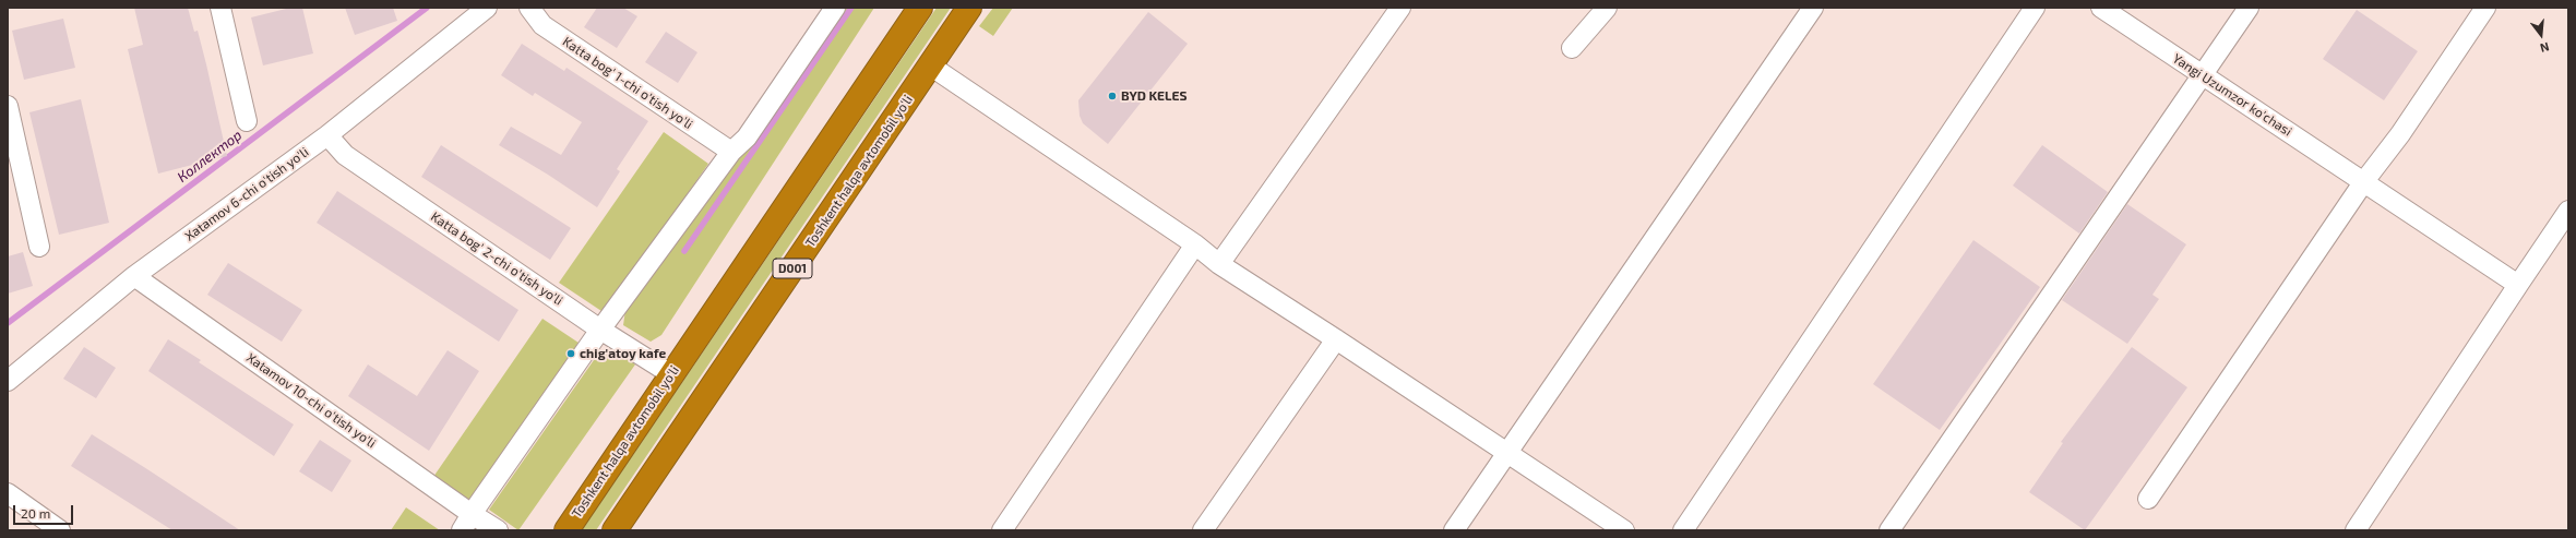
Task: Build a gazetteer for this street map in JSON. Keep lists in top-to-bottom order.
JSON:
{
  "streets": {
    "highway": ["Toshkent halqa avtomobil yo'li", "D001"],
    "street": [
      "Katta bog' 1-chi o'tish yo'li",
      "Yangi Uzumzor ko'chasi",
      "Xatamov 6-chi o'tish yo'li",
      "Katta bog' 2-chi o'tish yo'li",
      "Xatamov 10-chi o'tish yo'li"
    ]
  },
  "crossings": [
    ["Toshkent halqa avtomobil yo'li", "Katta bog' 2-chi o'tish yo'li"],
    ["Xatamov 6-chi o'tish yo'li", "Katta bog' 2-chi o'tish yo'li"],
    ["Xatamov 6-chi o'tish yo'li", "Xatamov 10-chi o'tish yo'li"]
  ],
  "water": ["Коллектор"],
  "places": ["BYD KELES", "chig'atoy kafe"],
  "scale_bar": "20 m",
  "north": "bottom"
}
